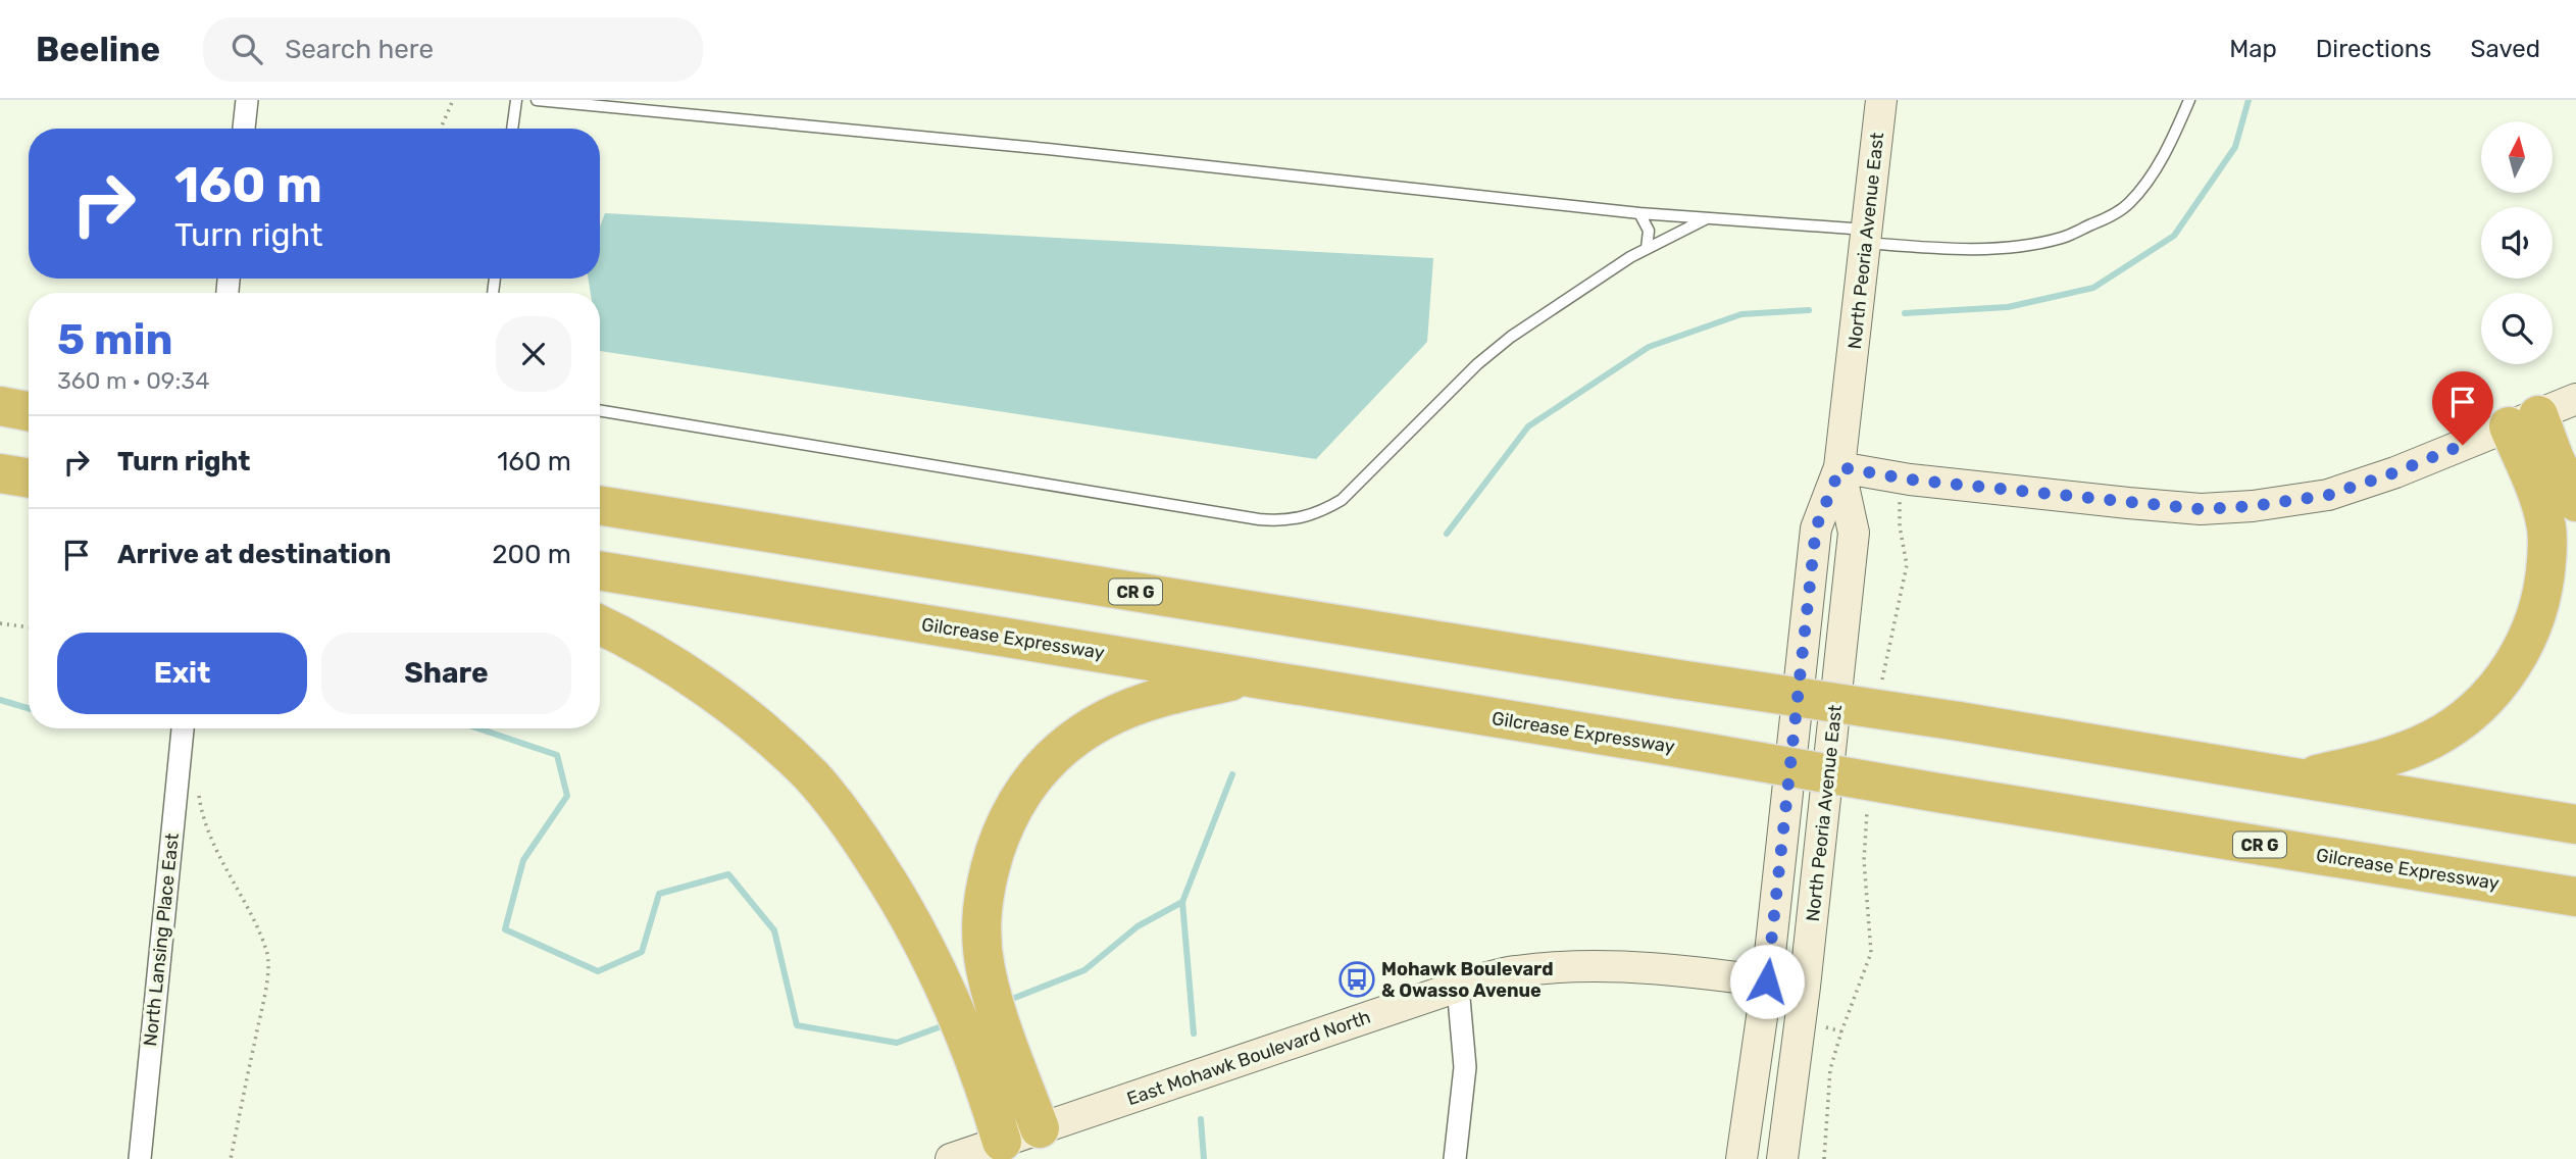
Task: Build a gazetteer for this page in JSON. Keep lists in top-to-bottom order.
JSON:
{
  "streets": {
    "highway": ["CR G", "Gilcrease Expressway"],
    "main road": ["North Peoria Avenue East", "East Mohawk Boulevard North"],
    "street": ["North Lansing Place East"]
  },
  "crossings": [
    ["North Peoria Avenue East", "East Mohawk Boulevard North"]
  ],
  "places": {
    "bus stop": ["Mohawk Boulevard & Owasso Avenue"]
  },
  "north": "top",
  "page": {
    "header": "Beeline",
    "search": "Search here",
    "nav": ["Map", "Directions", "Saved"],
    "turn": ["160 m", "Turn right"],
    "heading": ["5 min", "360 m · 09:34"],
    "list": [
      {
        "name": "Turn right",
        "value": "160 m"
      },
      {
        "name": "Arrive at destination",
        "value": "200 m"
      }
    ],
    "buttons": ["Exit", "Share"]
  }
}
